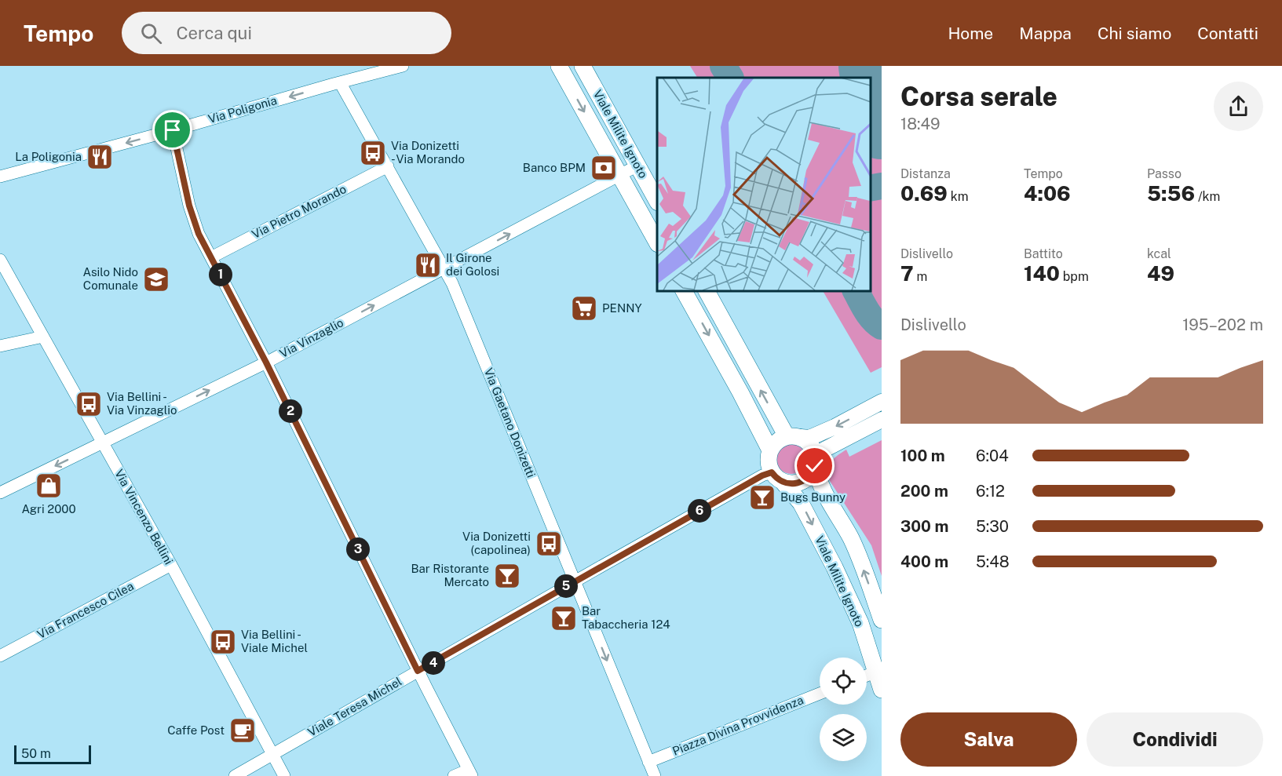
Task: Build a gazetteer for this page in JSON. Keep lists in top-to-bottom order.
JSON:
{
  "streets": {
    "main road": ["Viale Milite Ignoto"],
    "street": [
      "Via Poligonia",
      "Via Pietro Morando",
      "Via Vinzaglio",
      "Via Gaetano Donizetti",
      "Via Vincenzo Bellini",
      "Via Francesco Cilea",
      "Viale Teresa Michel",
      "Piazza Divina Provvidenza"
    ]
  },
  "crossings": [
    ["Via Poligonia", "Via Gaetano Donizetti"],
    ["Viale Milite Ignoto", "Via Vinzaglio"],
    ["Viale Milite Ignoto", "Viale Teresa Michel"],
    ["Via Pietro Morando", "Via Gaetano Donizetti"],
    ["Via Vinzaglio", "Via Gaetano Donizetti"],
    ["Via Vinzaglio", "Via Vincenzo Bellini"],
    ["Via Gaetano Donizetti", "Viale Teresa Michel"],
    ["Via Gaetano Donizetti", "Piazza Divina Provvidenza"],
    ["Via Vincenzo Bellini", "Via Francesco Cilea"],
    ["Via Vincenzo Bellini", "Viale Teresa Michel"]
  ],
  "one_way": ["Via Poligonia"],
  "places": {
    "bus stop": [
      "Via Donizetti - Via Morando",
      "Via Bellini - Via Vinzaglio",
      "Via Donizetti (capolinea)",
      "Via Bellini - Viale Michel"
    ],
    "restaurant": ["La Poligonia", "Il Girone dei Golosi"],
    "bank": ["Banco BPM"],
    "school or university": ["Asilo Nido Comunale"],
    "supermarket": ["PENNY"],
    "shop": ["Agri 2000"],
    "bar": ["Bugs Bunny", "Bar Ristorante Mercato", "Bar Tabaccheria 124"],
    "cafe": ["Caffe Post"]
  },
  "scale_bar": "50 m",
  "page": {
    "header": "Tempo",
    "search": "Cerca qui",
    "nav": [
      "Home",
      "Mappa",
      "Chi siamo",
      "Contatti"
    ],
    "heading": ["Corsa serale", "18:49"],
    "stats": [
      ["Distanza", "0.69 km"],
      ["Tempo", "4:06"],
      ["Passo", "5:56 /km"],
      ["Dislivello", "7 m"],
      ["Battito", "140 bpm"],
      ["kcal", "49"]
    ],
    "pins": [
      "1",
      "2",
      "6",
      "3",
      "5",
      "4"
    ],
    "chart": ["Dislivello", "195–202 m"],
    "list": [
      {
        "name": "100 m",
        "note": "6:04"
      },
      {
        "name": "200 m",
        "note": "6:12"
      },
      {
        "name": "300 m",
        "note": "5:30"
      },
      {
        "name": "400 m",
        "note": "5:48"
      }
    ],
    "buttons": ["Salva", "Condividi"],
    "scale": "50 m"
  }
}
